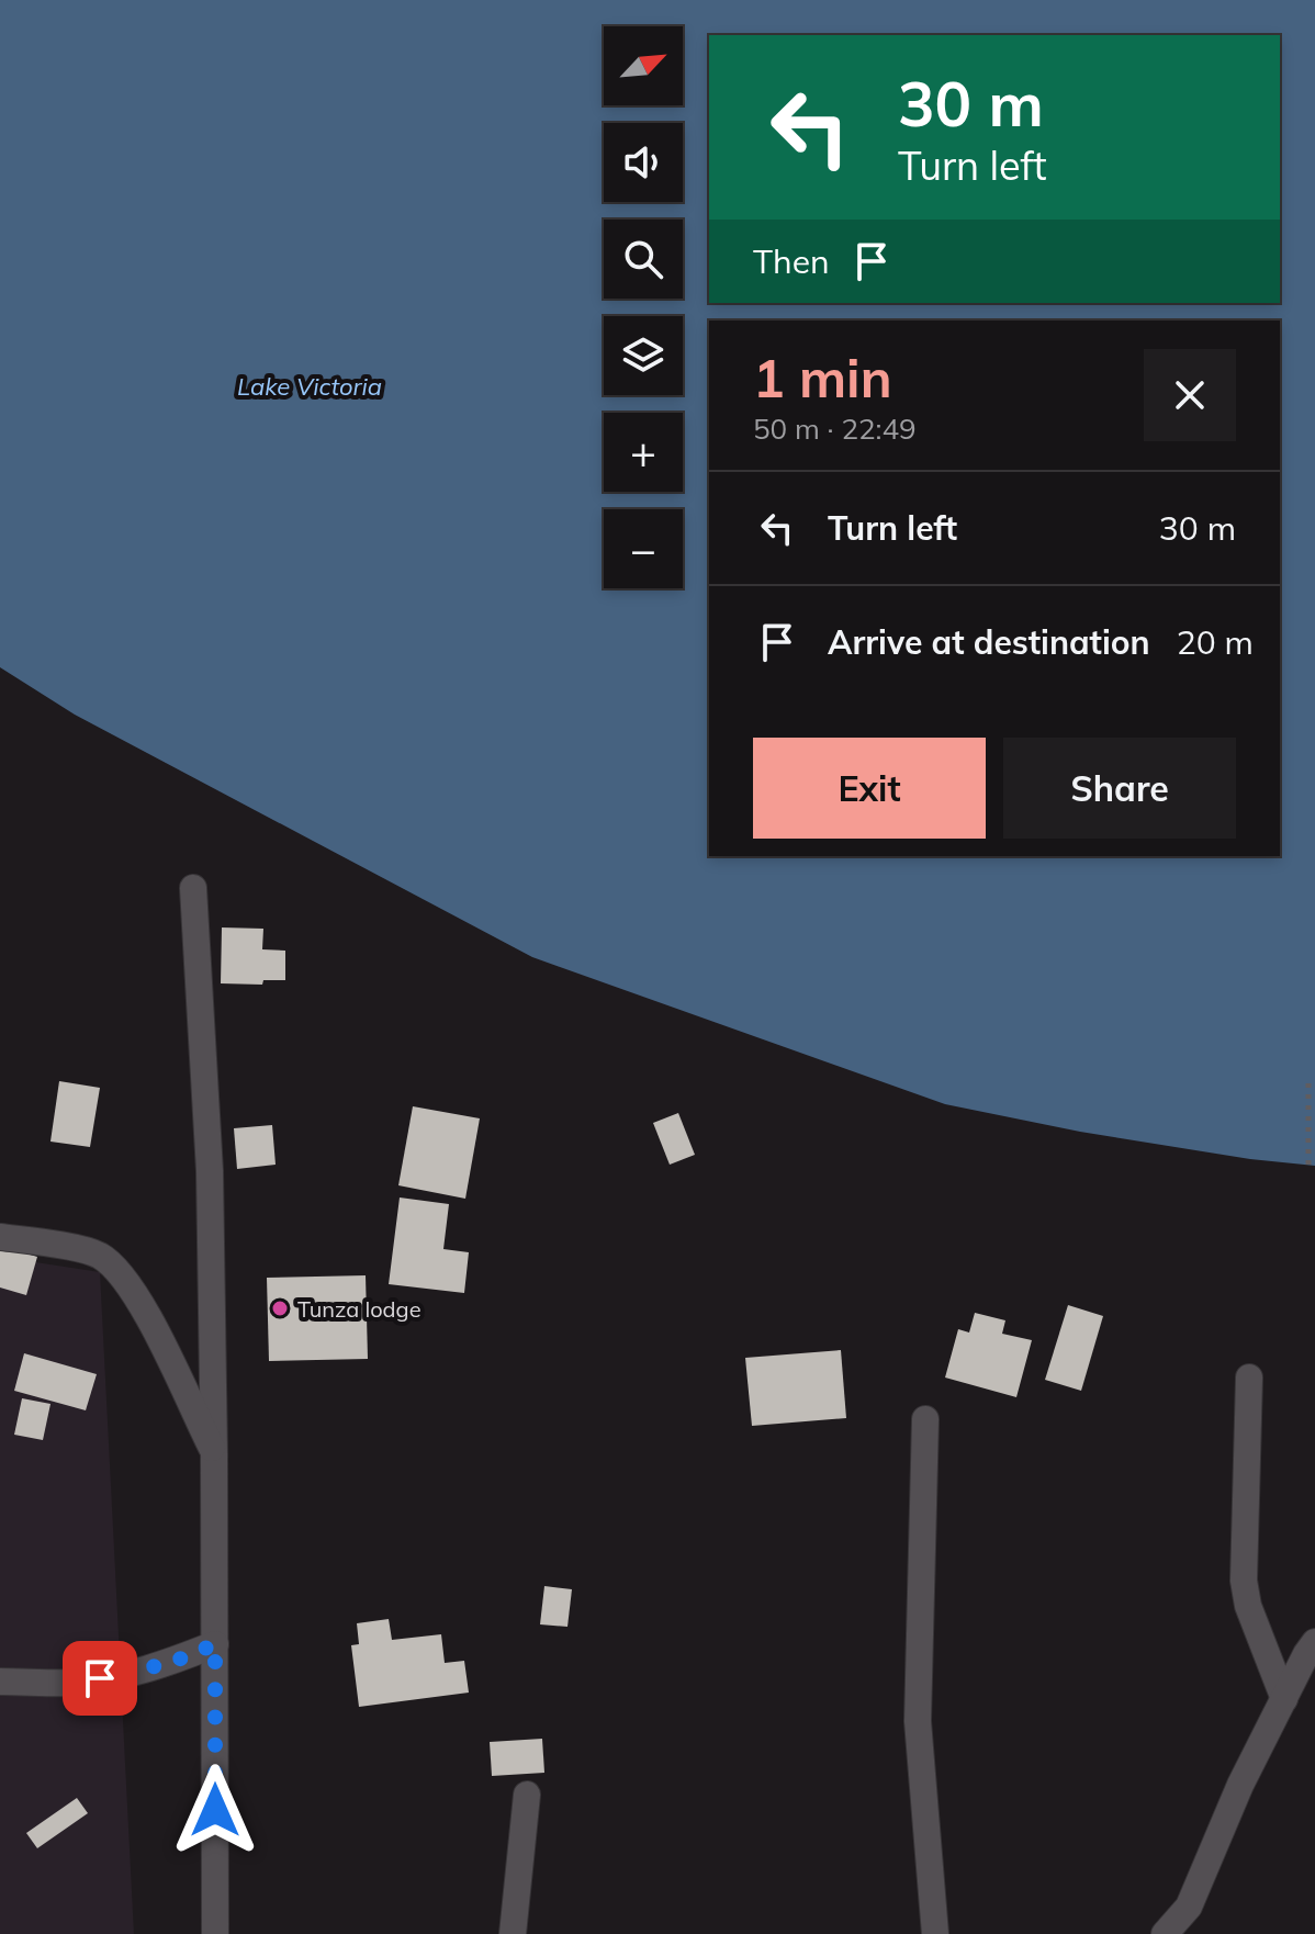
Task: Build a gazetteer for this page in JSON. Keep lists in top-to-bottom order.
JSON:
{
  "water": ["Lake Victoria"],
  "places": ["Tunza lodge"],
  "north": "top right",
  "page": {
    "map_buttons": ["+", "−"],
    "turn": ["30 m", "Turn left"],
    "then": "Then",
    "heading": ["1 min", "50 m · 22:49"],
    "list": [
      {
        "name": "Turn left",
        "value": "30 m"
      },
      {
        "name": "Arrive at destination",
        "value": "20 m"
      }
    ],
    "buttons": ["Exit", "Share"]
  }
}
